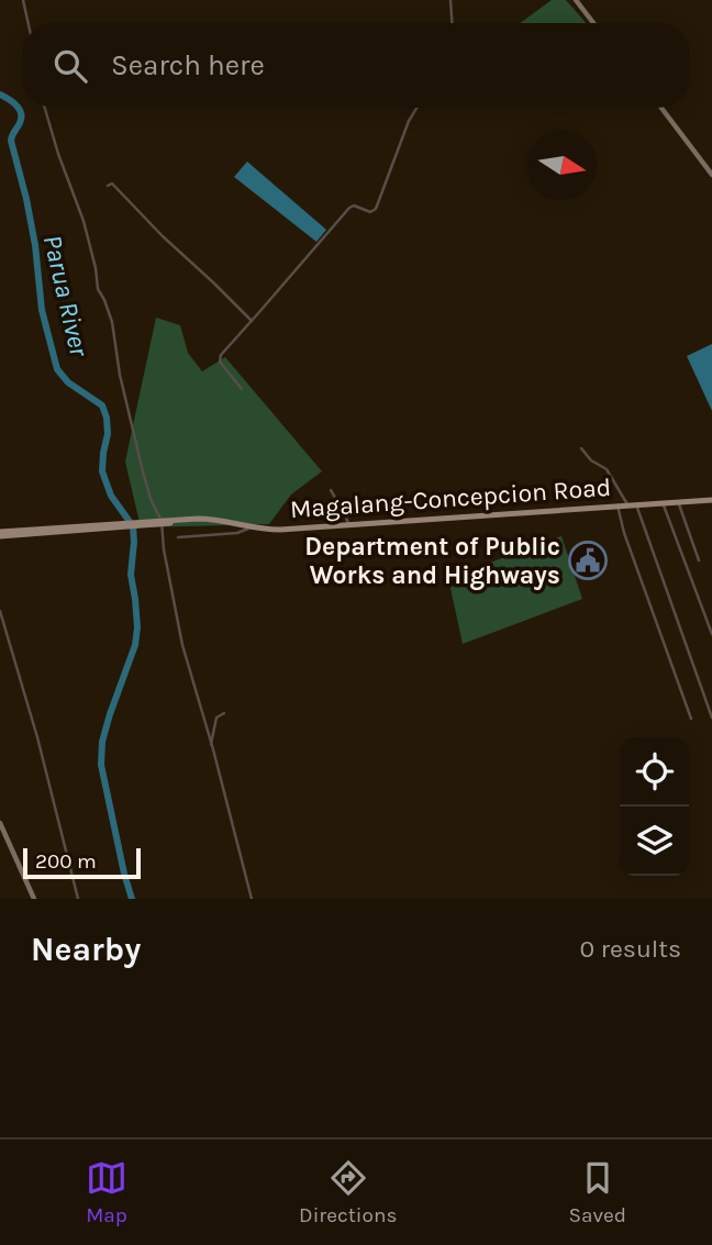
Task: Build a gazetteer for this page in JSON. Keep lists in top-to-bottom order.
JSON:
{
  "streets": {
    "main road": ["Magalang-Concepcion Road"]
  },
  "water": ["Parua River"],
  "places": {
    "public building": ["Department of Public Works and Highways"]
  },
  "scale_bar": "200 m",
  "north": "right",
  "page": {
    "search": "Search here",
    "scale": "200 m",
    "heading": ["Nearby", "0 results"],
    "nav": ["Map", "Directions", "Saved"]
  }
}
